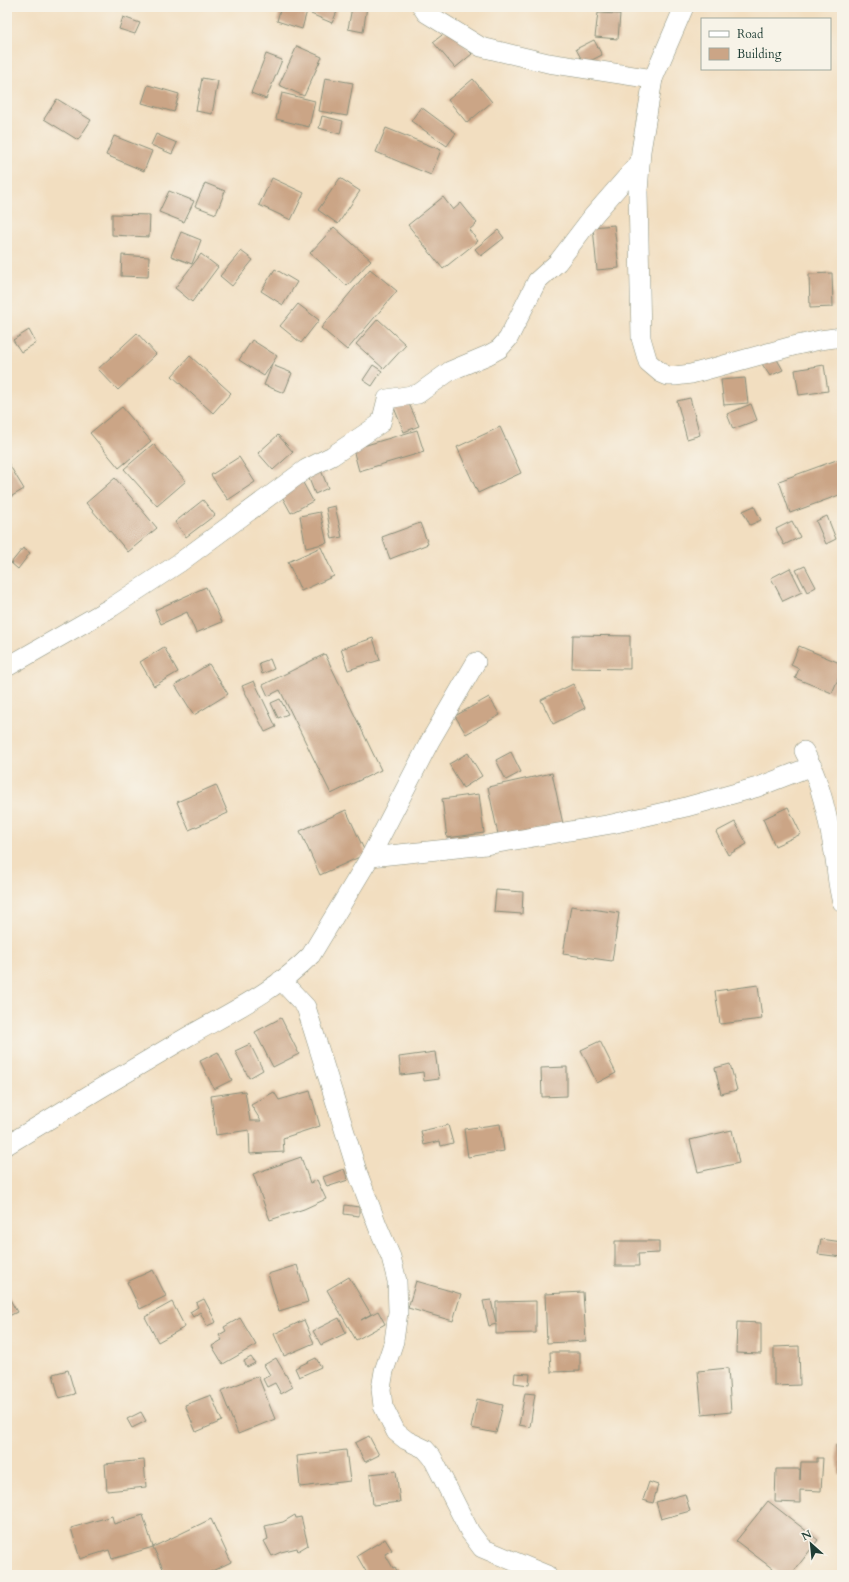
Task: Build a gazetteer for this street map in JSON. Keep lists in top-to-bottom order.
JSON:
{
  "legend": ["Road", "Building"],
  "north": "top left"
}
